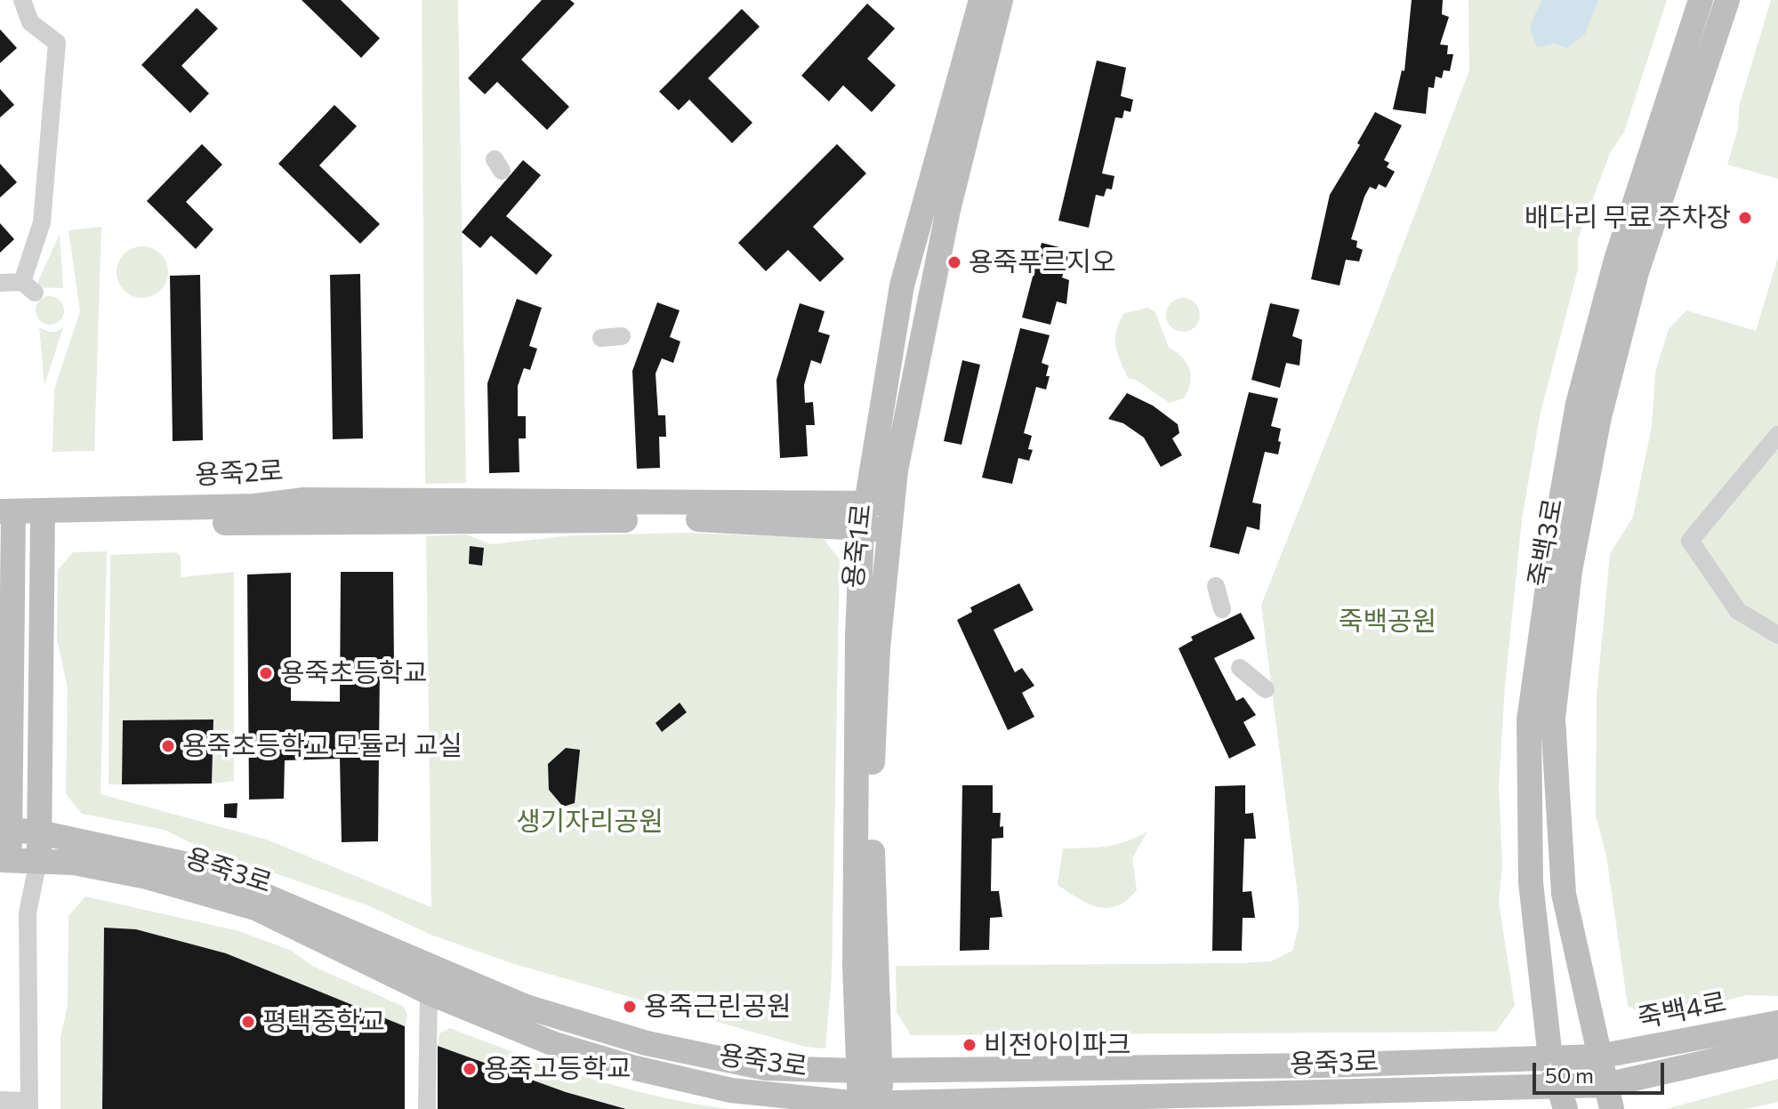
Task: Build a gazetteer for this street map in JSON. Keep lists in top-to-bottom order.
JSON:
{
  "streets": {
    "street": [
      "용죽2로",
      "죽백3로",
      "용죽1로",
      "용죽3로",
      "죽백4로"
    ]
  },
  "crossings": [
    ["죽백3로", "용죽3로"],
    ["죽백3로", "죽백4로"],
    ["용죽1로", "용죽3로"],
    ["용죽1로", "죽백4로"],
    ["용죽3로", "죽백4로"]
  ],
  "parks": ["죽백공원", "생기자리공원"],
  "places": [
    "배다리 무료 주차장",
    "용죽푸르지오",
    "용죽초등학교",
    "용죽초등학교 모듈러 교실",
    "용죽근린공원",
    "평택중학교",
    "비전아이파크",
    "용죽고등학교"
  ],
  "scale_bar": "50 m"
}
